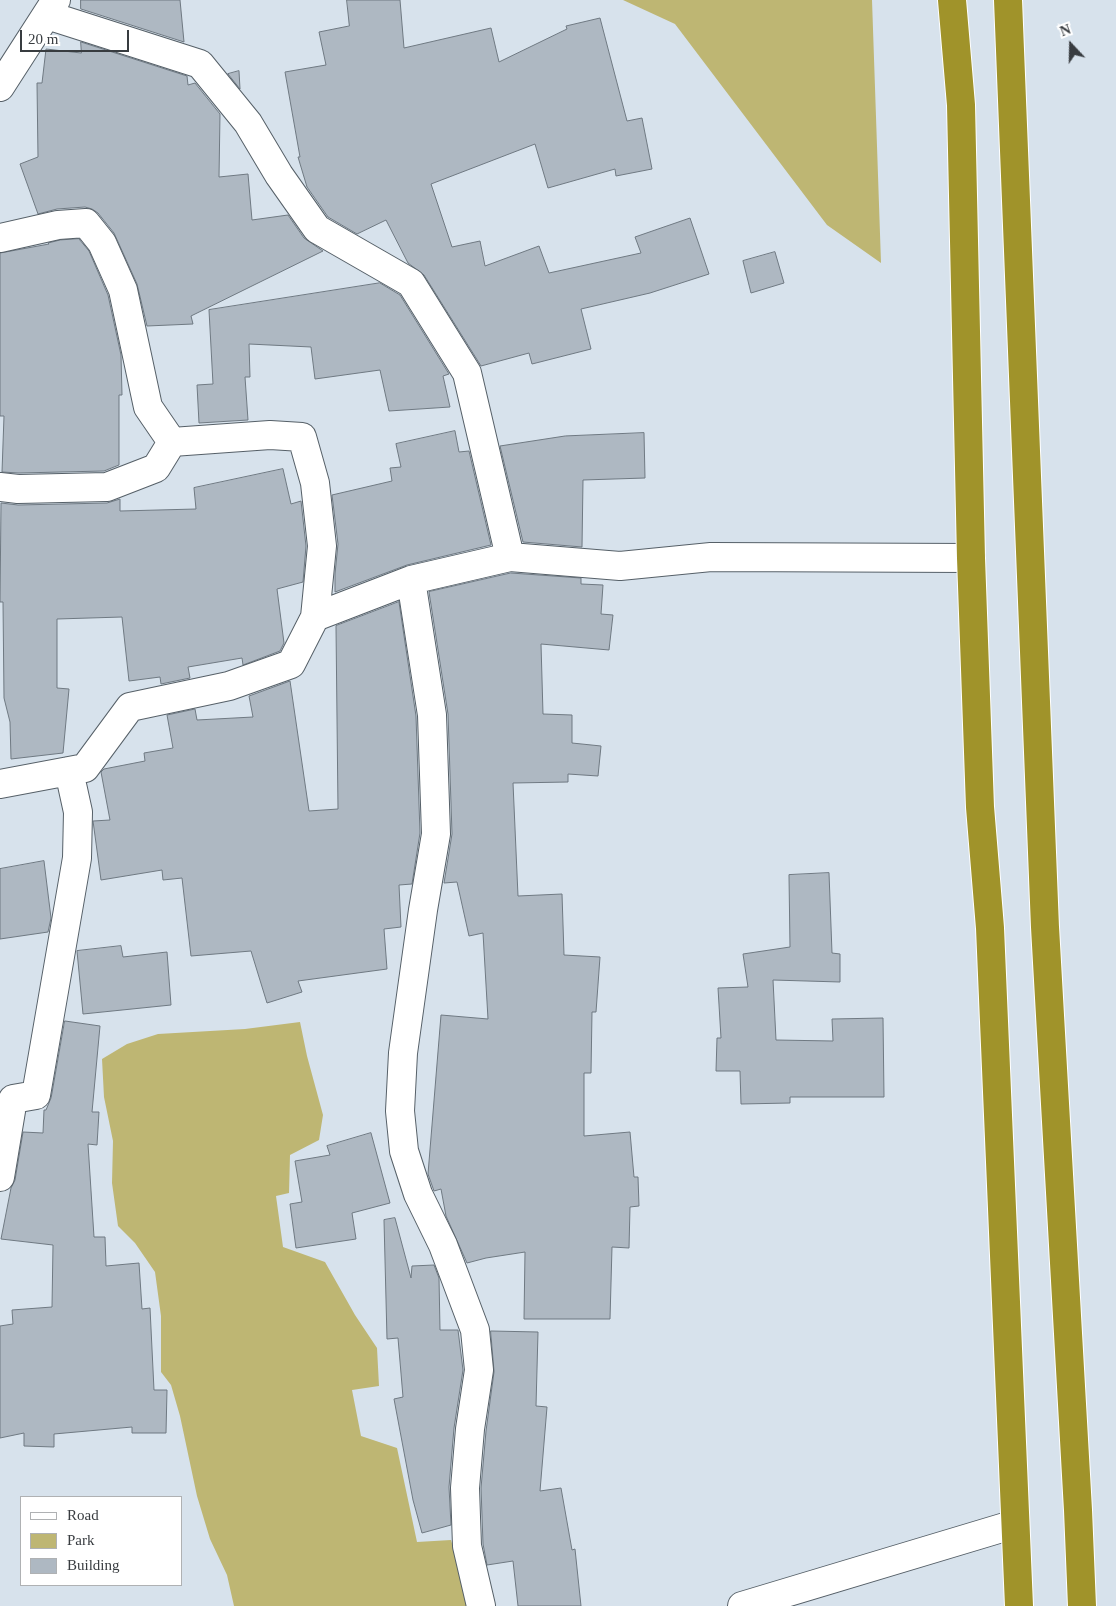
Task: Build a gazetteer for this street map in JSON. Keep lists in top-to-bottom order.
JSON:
{
  "legend": ["Road", "Park", "Building"],
  "scale_bar": "20 m",
  "north": "top"
}
